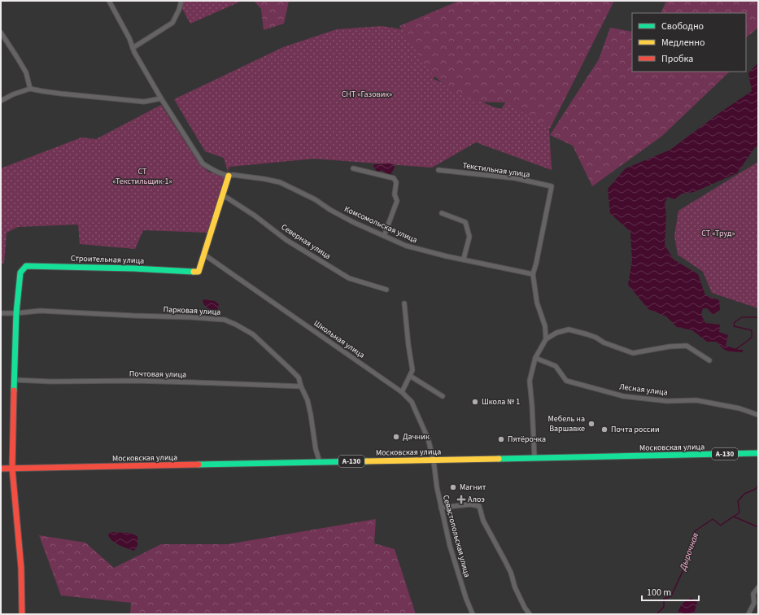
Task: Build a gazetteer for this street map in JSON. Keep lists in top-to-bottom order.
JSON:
{
  "streets": {
    "main road": ["Строительная улица", "Московская улица", "А-130"],
    "street": [
      "Текстильная улица",
      "Комсомольская улица",
      "Северная улица",
      "Парковая улица",
      "Школьная улица",
      "Почтовая улица",
      "Лесная улица",
      "Севастопольская улица"
    ]
  },
  "crossings": [
    ["Текстильная улица", "Комсомольская улица"],
    ["Строительная улица", "Парковая улица"],
    ["Строительная улица", "Школьная улица"],
    ["Парковая улица", "Почтовая улица"],
    ["Парковая улица", "Московская улица"],
    ["Школьная улица", "Московская улица"],
    ["Школьная улица", "Севастопольская улица"],
    ["Московская улица", "Севастопольская улица"]
  ],
  "water": ["Дырочная"],
  "parks": ["СНТ «Газовик»", "СТ «Текстильщик-1»", "СТ «Труд»"],
  "places": {
    "other": [
      "Школа № 1",
      "Мебель на Варшавке",
      "Почта россии",
      "Дачник",
      "Пятёрочка",
      "Магнит"
    ],
    "health": ["Алоэ"]
  },
  "legend": ["Свободно", "Медленно", "Пробка"],
  "scale_bar": "100 m"
}
